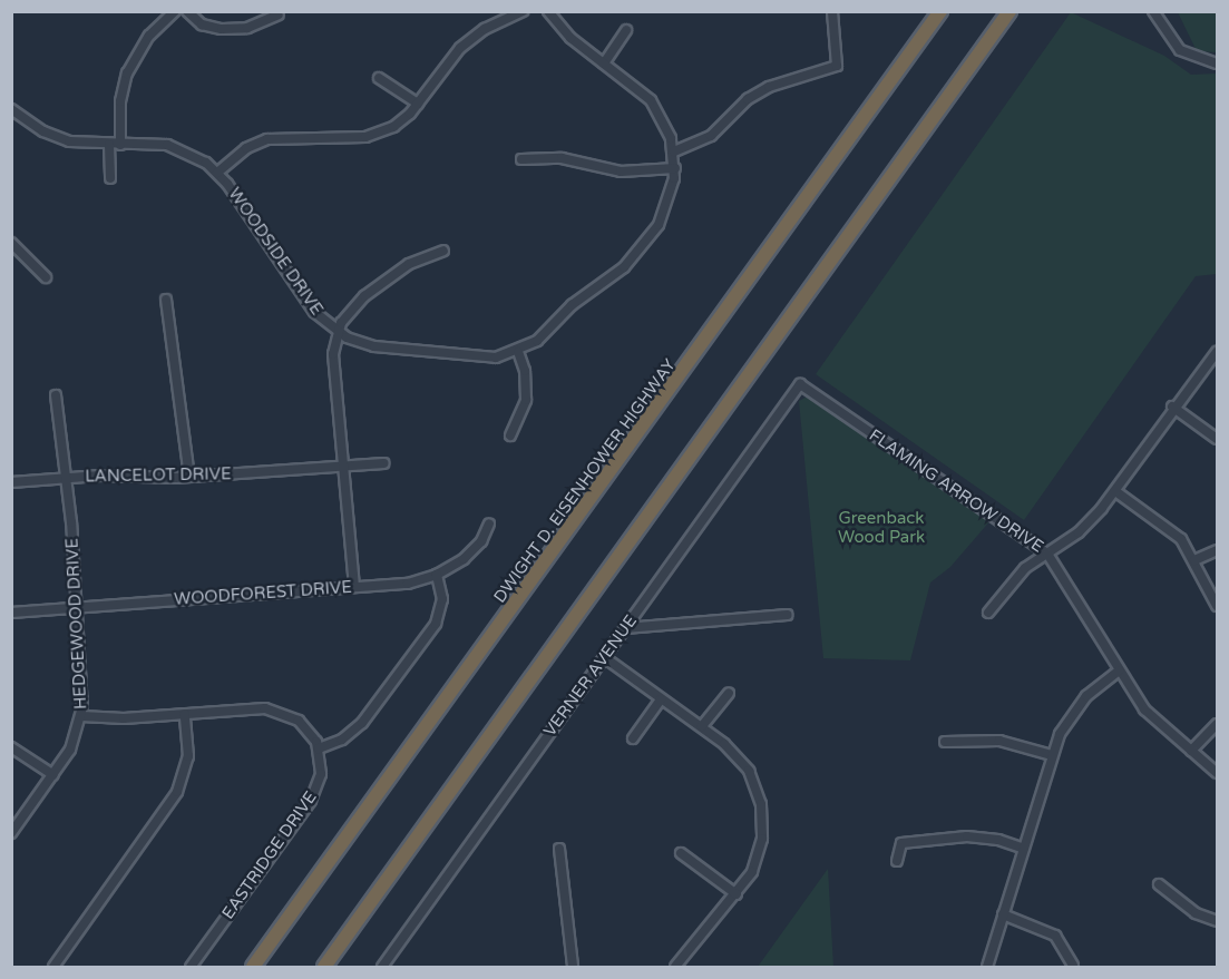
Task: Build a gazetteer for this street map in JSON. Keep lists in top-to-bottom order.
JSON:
{
  "streets": {
    "highway": ["DWIGHT D. EISENHOWER HIGHWAY"],
    "street": [
      "WOODSIDE DRIVE",
      "LANCELOT DRIVE",
      "FLAMING ARROW DRIVE",
      "WOODFOREST DRIVE",
      "HEDGEWOOD DRIVE",
      "VERNER AVENUE",
      "EASTRIDGE DRIVE"
    ]
  },
  "crossings": [
    ["LANCELOT DRIVE", "HEDGEWOOD DRIVE"],
    ["FLAMING ARROW DRIVE", "VERNER AVENUE"],
    ["WOODFOREST DRIVE", "HEDGEWOOD DRIVE"]
  ],
  "parks": ["Greenback Wood Park"]
}
